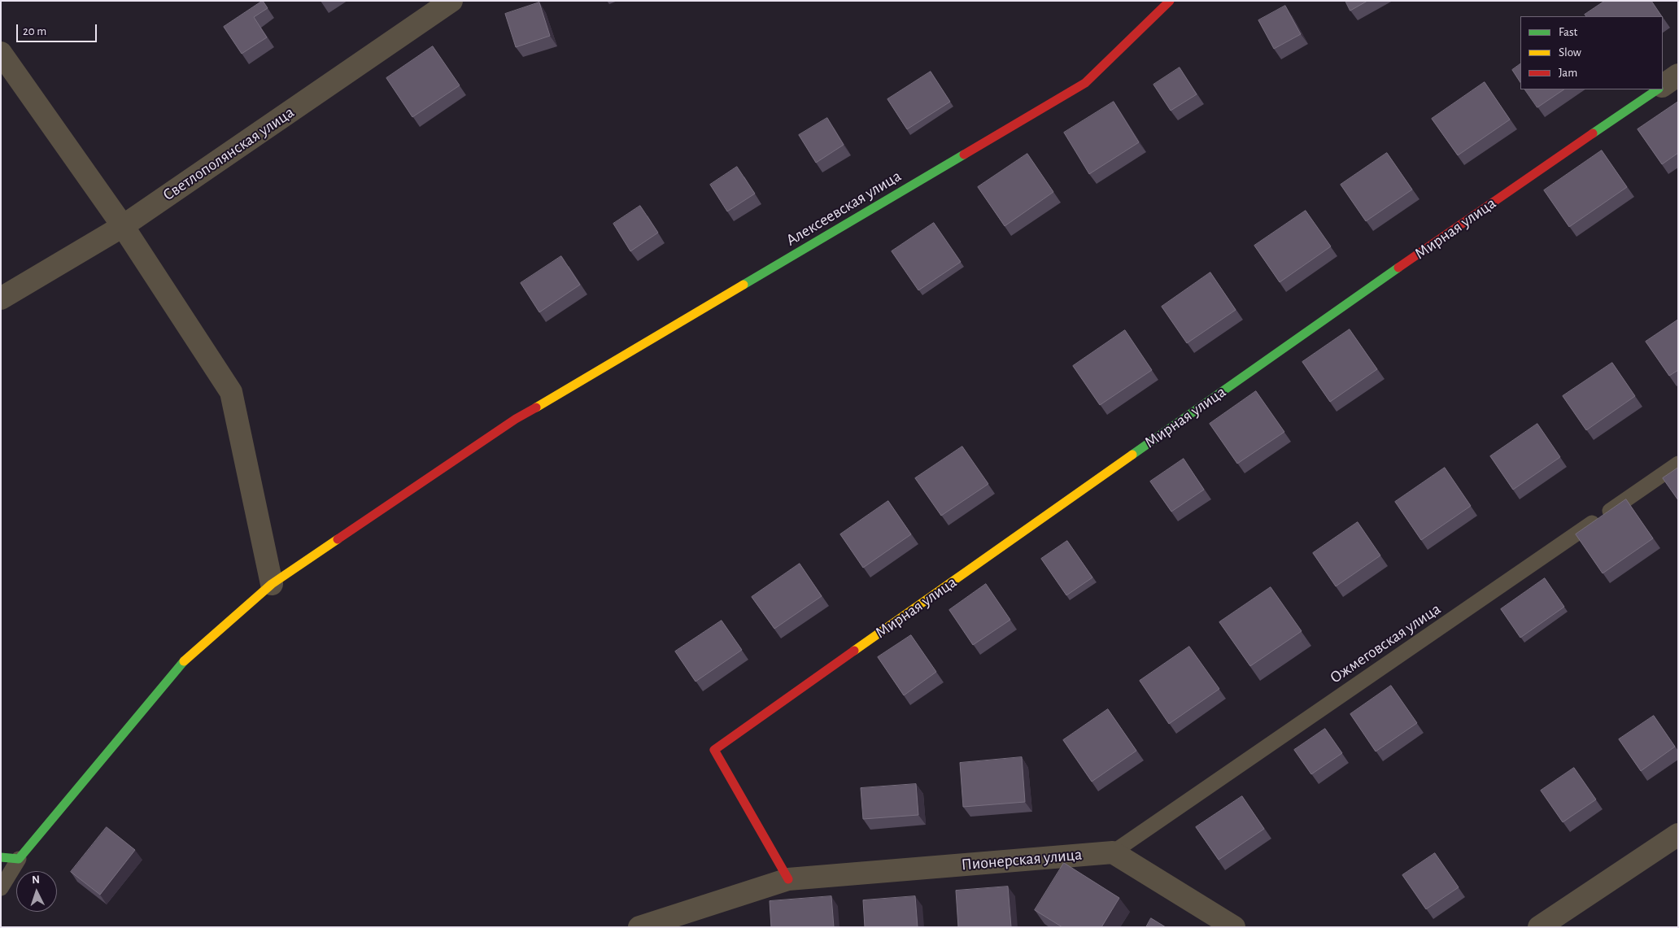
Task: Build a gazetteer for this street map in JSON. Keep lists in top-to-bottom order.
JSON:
{
  "streets": {
    "street": [
      "Светлополянская улица",
      "Алексеевская улица",
      "Мирная улица",
      "Пионерская улица"
    ],
    "lane": ["Ожмеговская улица"]
  },
  "crossings": [
    ["Мирная улица", "Пионерская улица"],
    ["Ожмеговская улица", "Пионерская улица"]
  ],
  "legend": ["Fast", "Slow", "Jam"],
  "scale_bar": "20 m",
  "north": "top"
}
